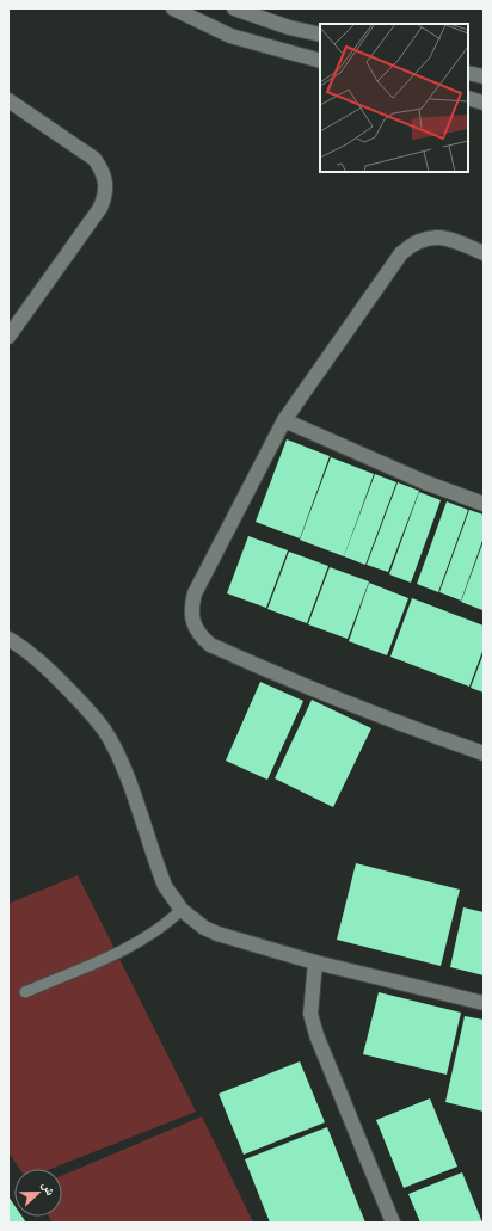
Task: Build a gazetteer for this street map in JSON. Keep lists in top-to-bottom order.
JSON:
{
  "north": "right"
}
